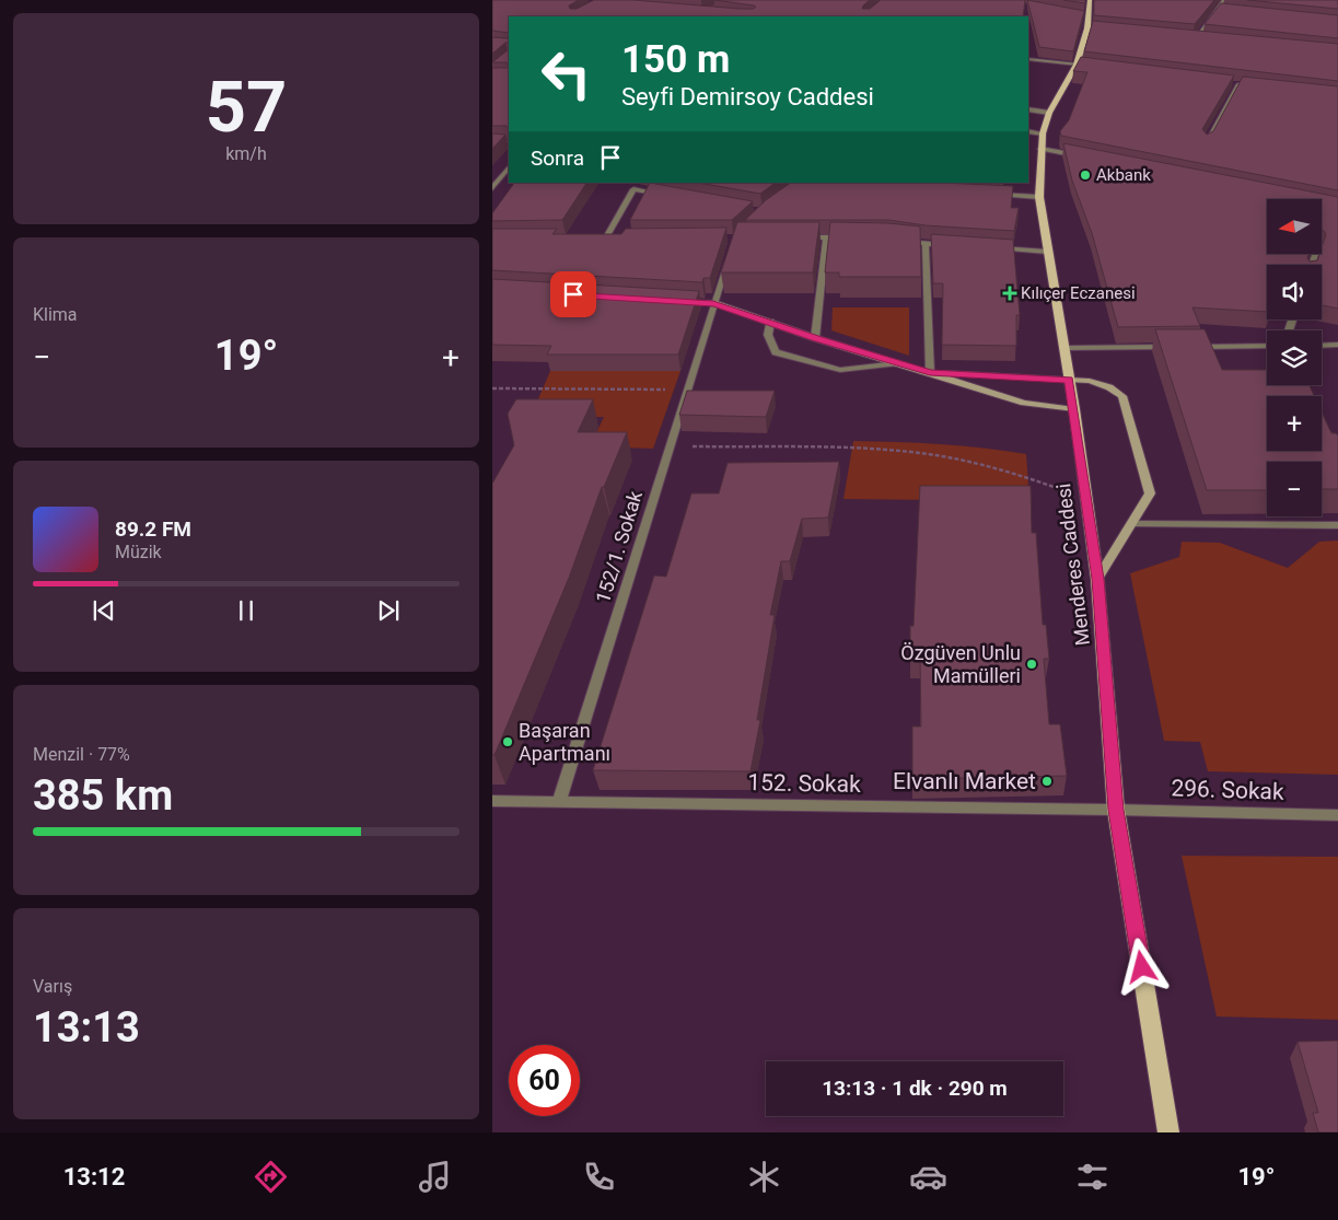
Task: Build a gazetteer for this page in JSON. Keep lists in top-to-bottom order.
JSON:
{
  "streets": {
    "main road": ["Menderes Caddesi"],
    "street": ["152/1. Sokak", "152. Sokak", "296. Sokak"]
  },
  "crossings": [
    ["152/1. Sokak", "152. Sokak"],
    ["Menderes Caddesi", "152. Sokak"],
    ["Menderes Caddesi", "296. Sokak"],
    ["152. Sokak", "296. Sokak"]
  ],
  "places": {
    "other": [
      "Akbank",
      "Özgüven Unlu Mamülleri",
      "Başaran Apartmanı",
      "Elvanlı Market"
    ],
    "health": ["Kılıçer Eczanesi"]
  },
  "north": "left",
  "page": {
    "tile": [
      ["57", "km/h"],
      "Klima",
      ["Menzil · 77%", "385 km"],
      ["Varış", "13:13"]
    ],
    "turn": ["150 m", "Seyfi Demirsoy Caddesi"],
    "then": "Sonra",
    "map_buttons": ["+", "−"],
    "heat": ["−", "19°", "+"],
    "song": ["89.2 FM", "Müzik"],
    "limit": "60",
    "trip": "13:13 · 1 dk · 290 m",
    "tabs": ["13:12", "19°"]
  }
}
